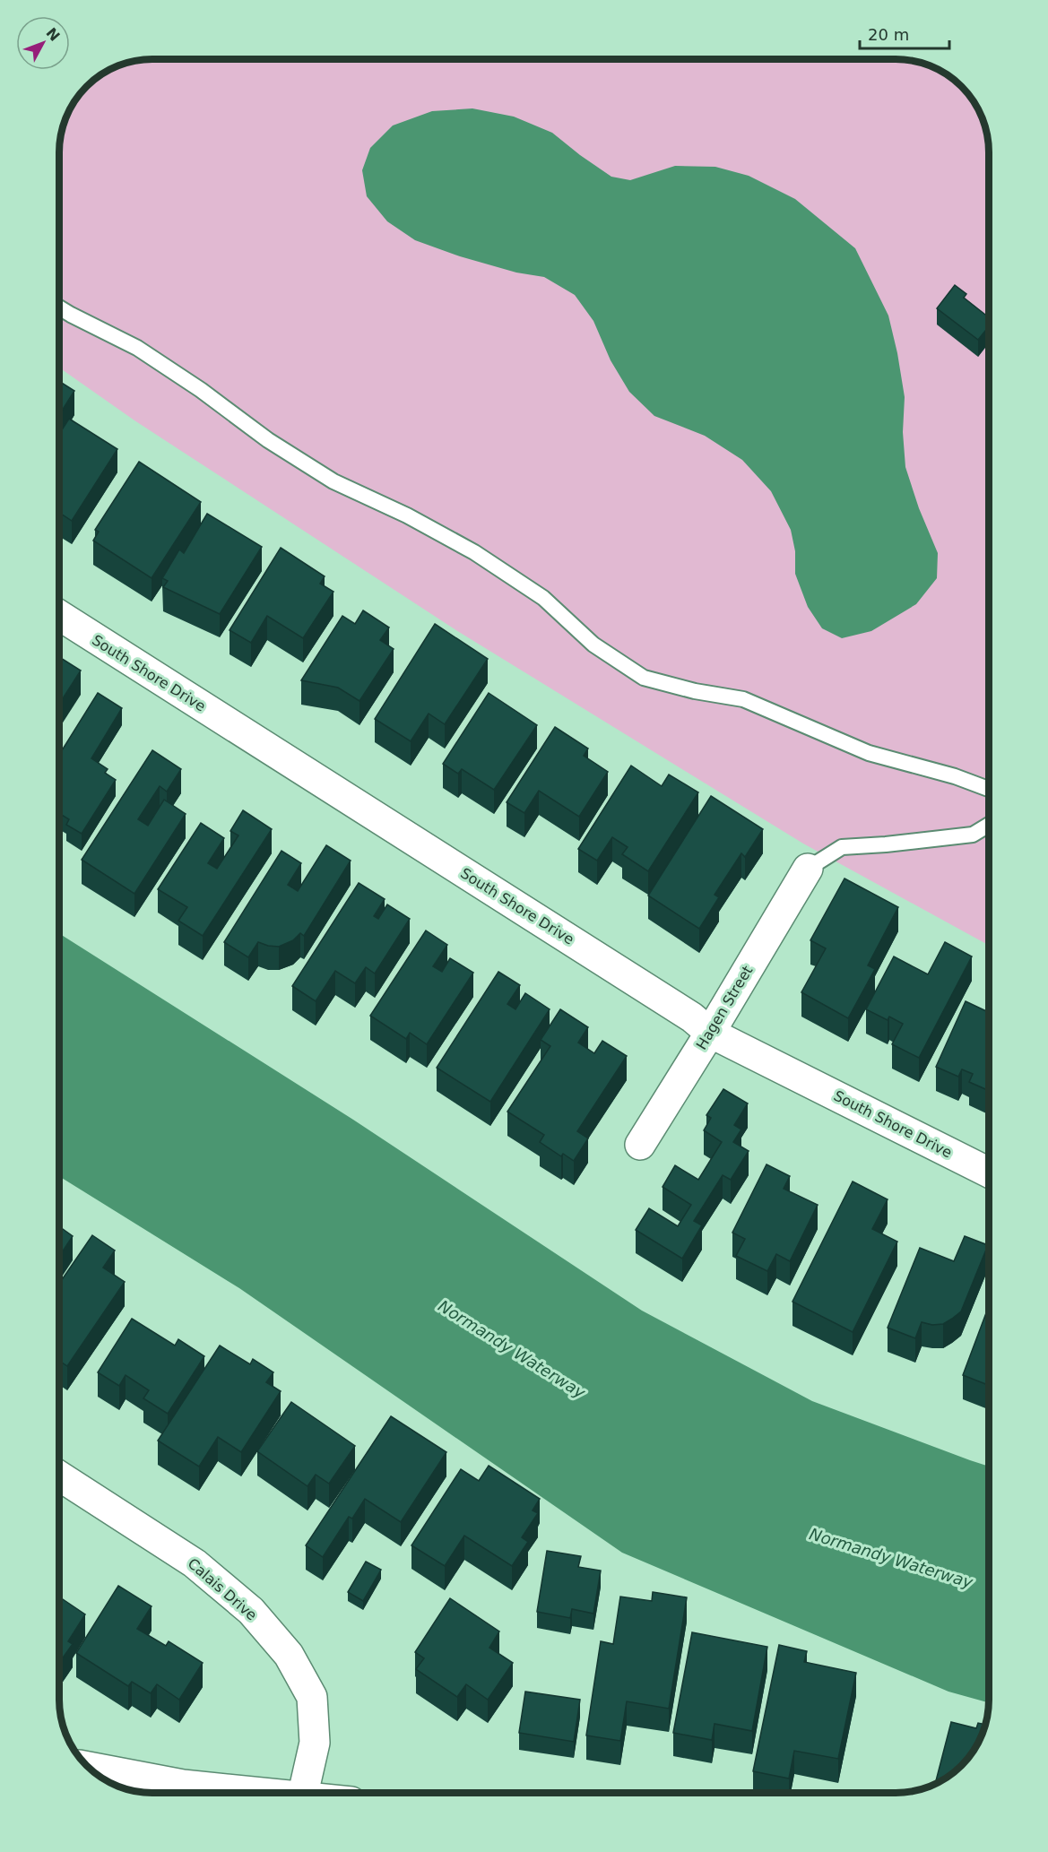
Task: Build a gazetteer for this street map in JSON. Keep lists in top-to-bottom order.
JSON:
{
  "streets": {
    "street": ["South Shore Drive", "Hagen Street", "Calais Drive"]
  },
  "crossings": [
    ["South Shore Drive", "Hagen Street"]
  ],
  "water": ["Normandy Waterway"],
  "scale_bar": "20 m",
  "north": "top right"
}
